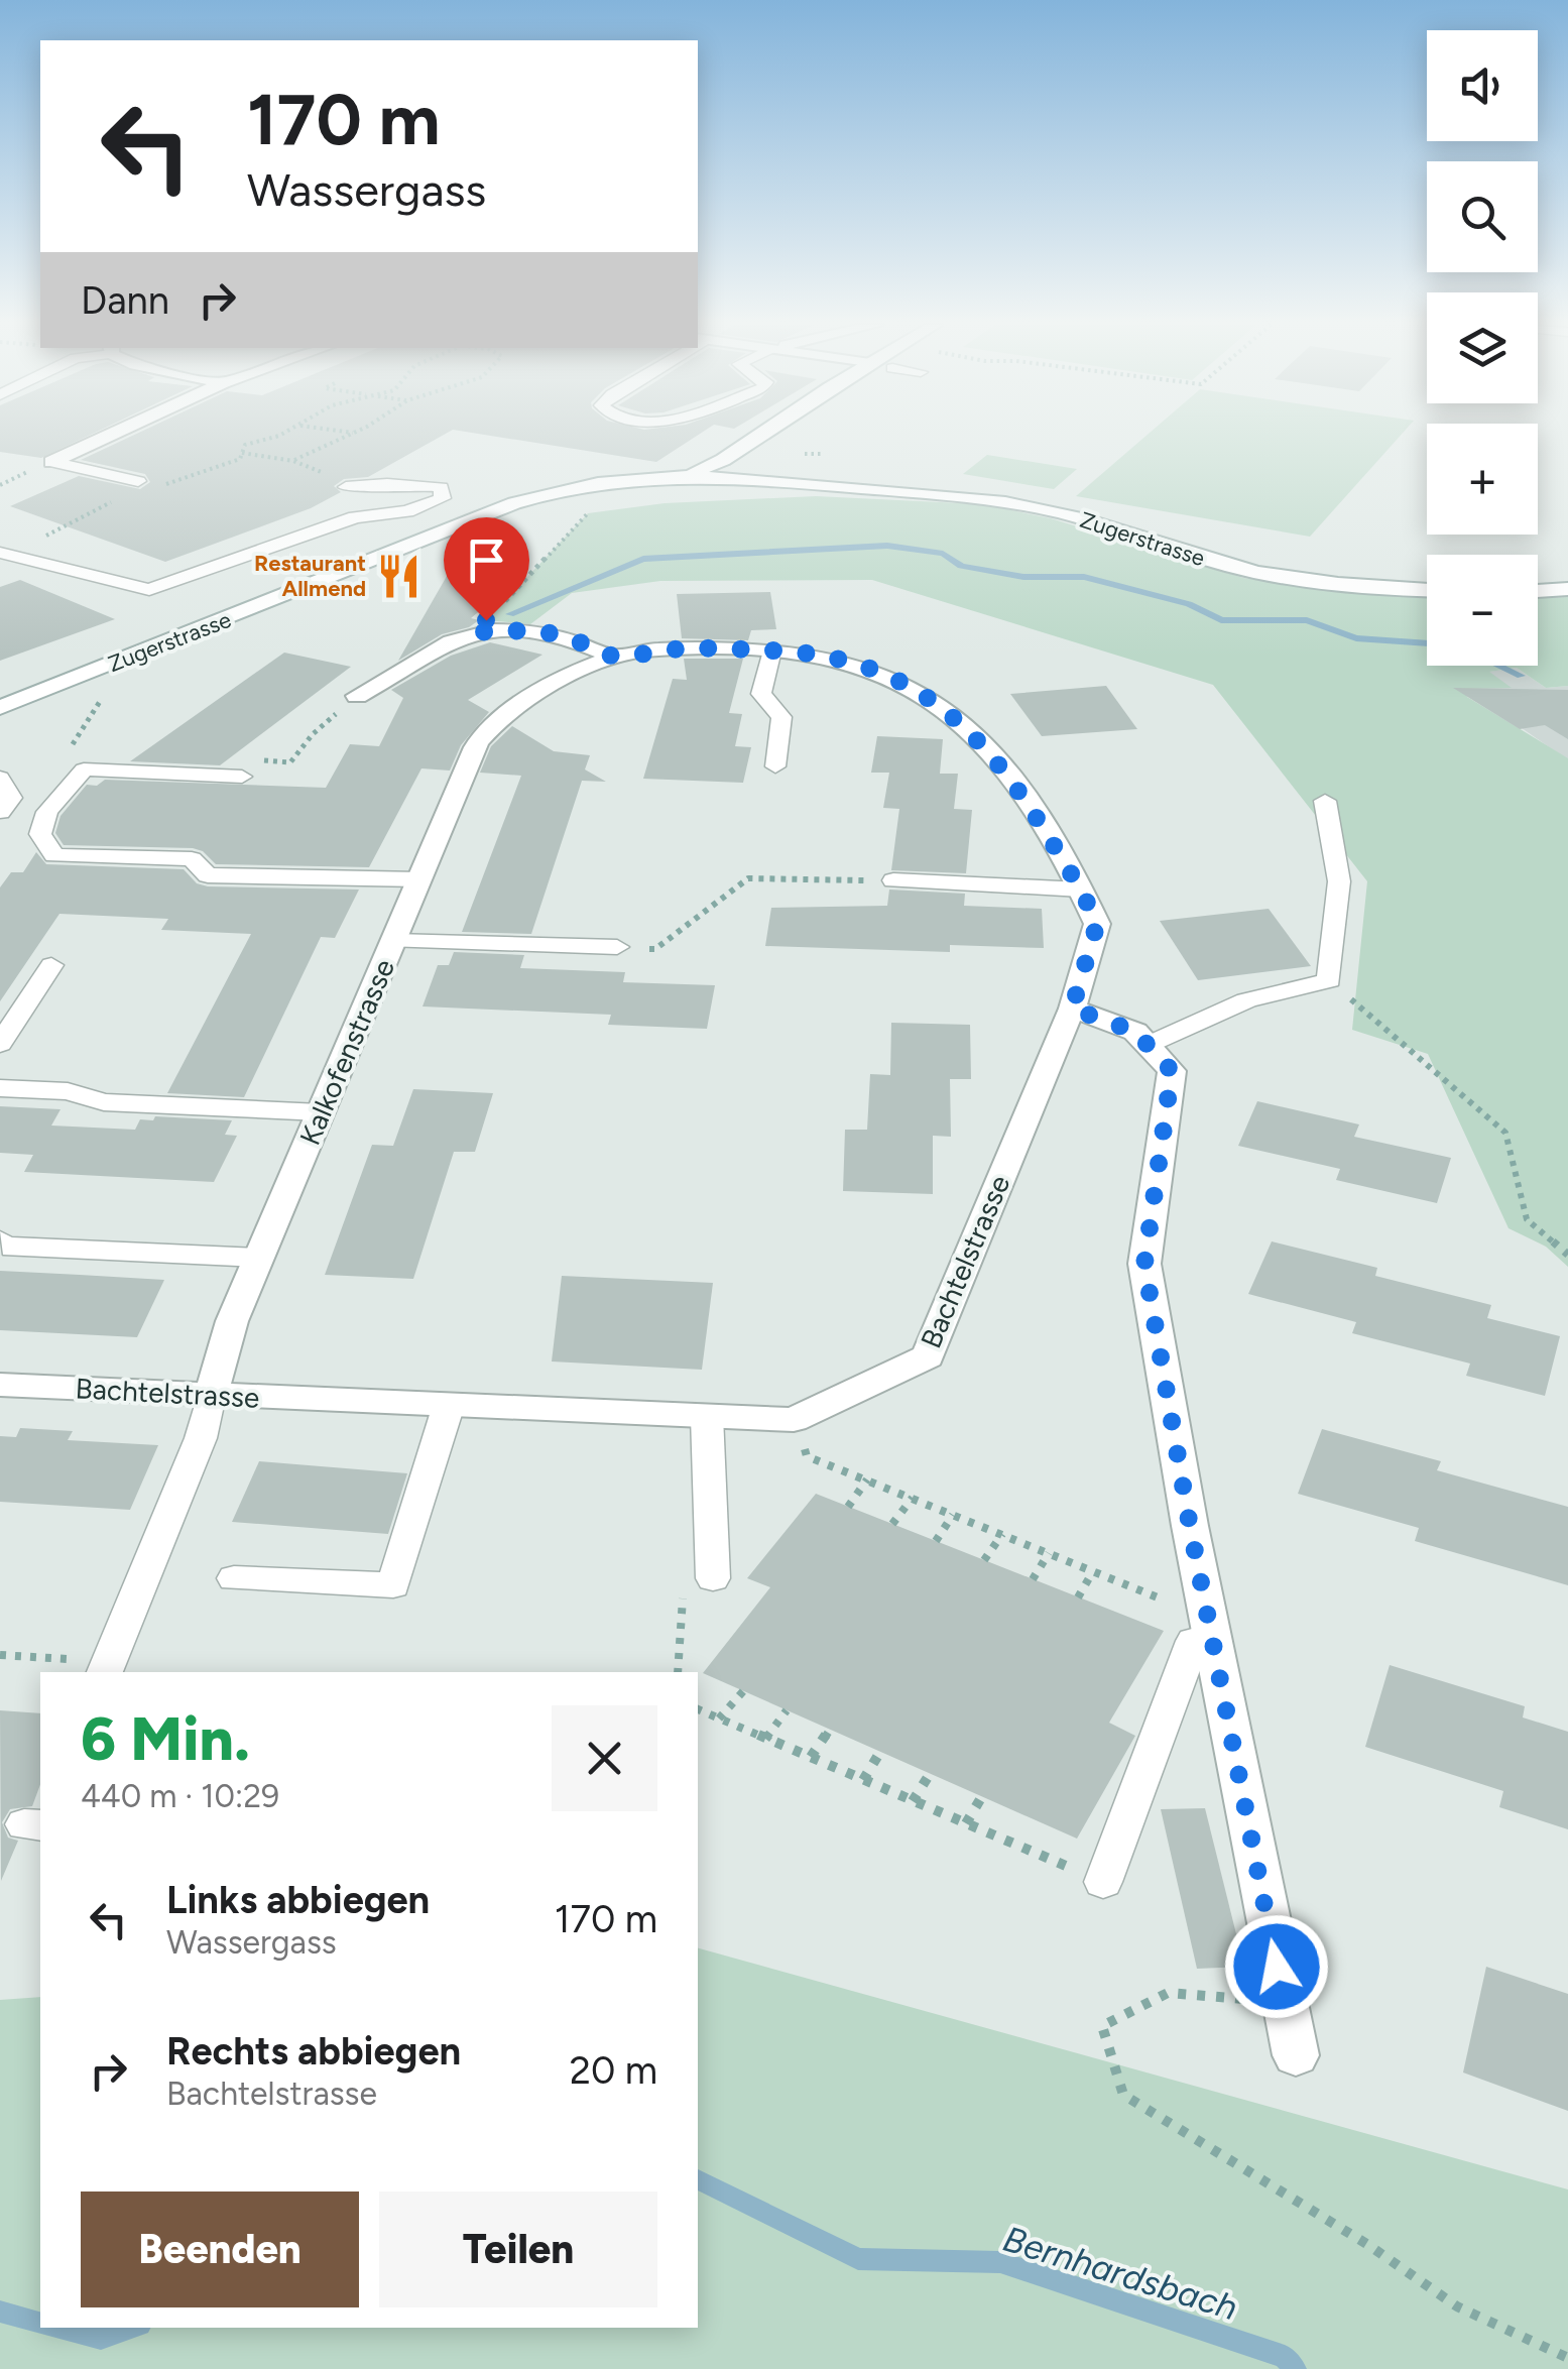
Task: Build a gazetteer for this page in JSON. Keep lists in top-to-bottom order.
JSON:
{
  "streets": {
    "street": ["Zugerstrasse", "Kalkofenstrasse", "Bachtelstrasse"]
  },
  "crossings": [
    ["Kalkofenstrasse", "Bachtelstrasse"]
  ],
  "water": ["Bernhardsbach"],
  "places": {
    "restaurant": ["Restaurant Allmend"]
  },
  "page": {
    "map_buttons": ["+", "−"],
    "turn": ["170 m", "Wassergass"],
    "then": "Dann",
    "heading": ["6 Min.", "440 m · 10:29"],
    "list": [
      {
        "name": "Links abbiegen",
        "note": "Wassergass",
        "value": "170 m"
      },
      {
        "name": "Rechts abbiegen",
        "note": "Bachtelstrasse",
        "value": "20 m"
      }
    ],
    "buttons": ["Beenden", "Teilen"]
  }
}
